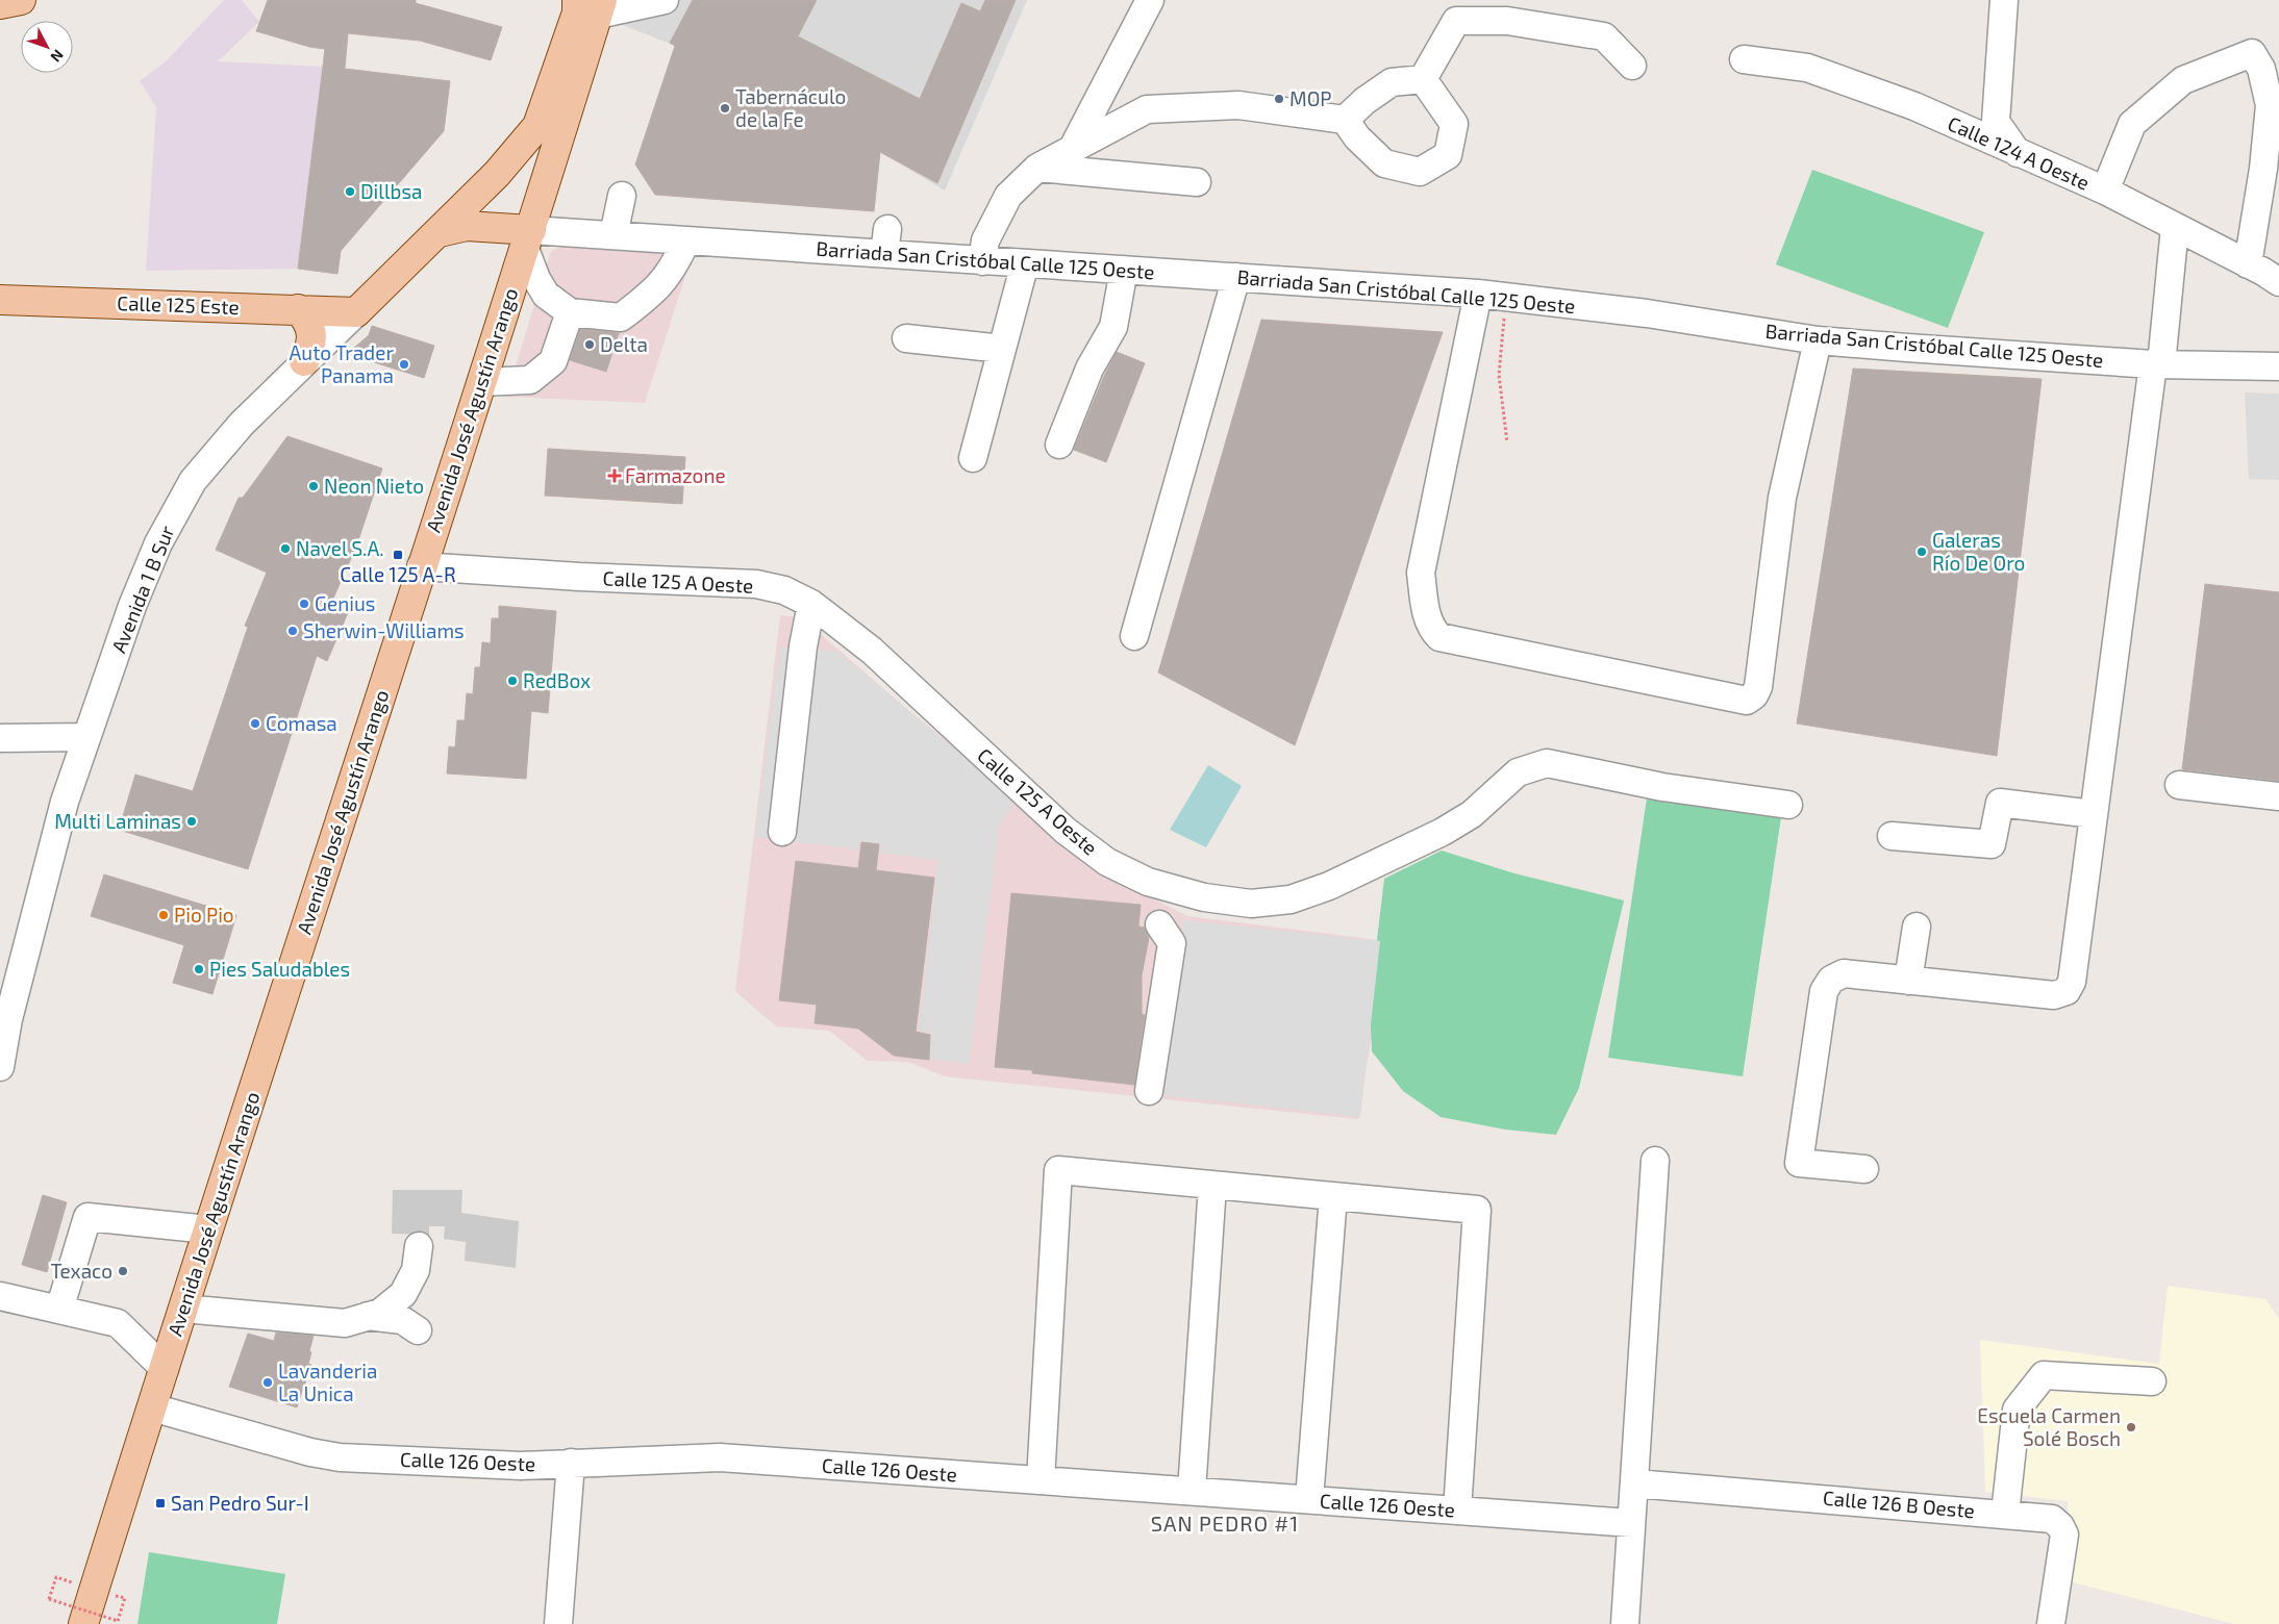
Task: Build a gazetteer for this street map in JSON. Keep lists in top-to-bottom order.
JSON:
{
  "streets": {
    "main road": ["Calle 125 Este", "Avenida José Agustín Arango", "Avenida 1 B Sur"],
    "street": [
      "Calle 124 A Oeste",
      "Barriada San Cristóbal Calle 125 Oeste",
      "Calle 125 A Oeste",
      "Calle 126 Oeste",
      "Calle 126 B Oeste"
    ]
  },
  "crossings": [
    ["Barriada San Cristóbal Calle 125 Oeste", "Avenida José Agustín Arango"],
    ["Calle 125 Este", "Avenida 1 B Sur"],
    ["Avenida José Agustín Arango", "Calle 125 A Oeste"],
    ["Avenida José Agustín Arango", "Avenida 1 B Sur"],
    ["Avenida José Agustín Arango", "Calle 126 Oeste"]
  ],
  "districts": ["SAN PEDRO #1"],
  "places": {
    "other": [
      "MOP",
      "Tabernáculo de la Fe",
      "Dillbsa",
      "Delta",
      "Auto Trader Panama",
      "Neon Nieto",
      "Navel S.A.",
      "Galeras Río De Oro",
      "Genius",
      "Sherwin-Williams",
      "RedBox",
      "Comasa",
      "Multi Laminas",
      "Pio Pio",
      "Pies Saludables",
      "Texaco",
      "Lavanderia La Unica",
      "Escuela Carmen Solé Bosch"
    ],
    "health": ["Farmazone"],
    "transit": ["Calle 125 A-R", "San Pedro Sur-I"]
  },
  "north": "bottom right"
}
